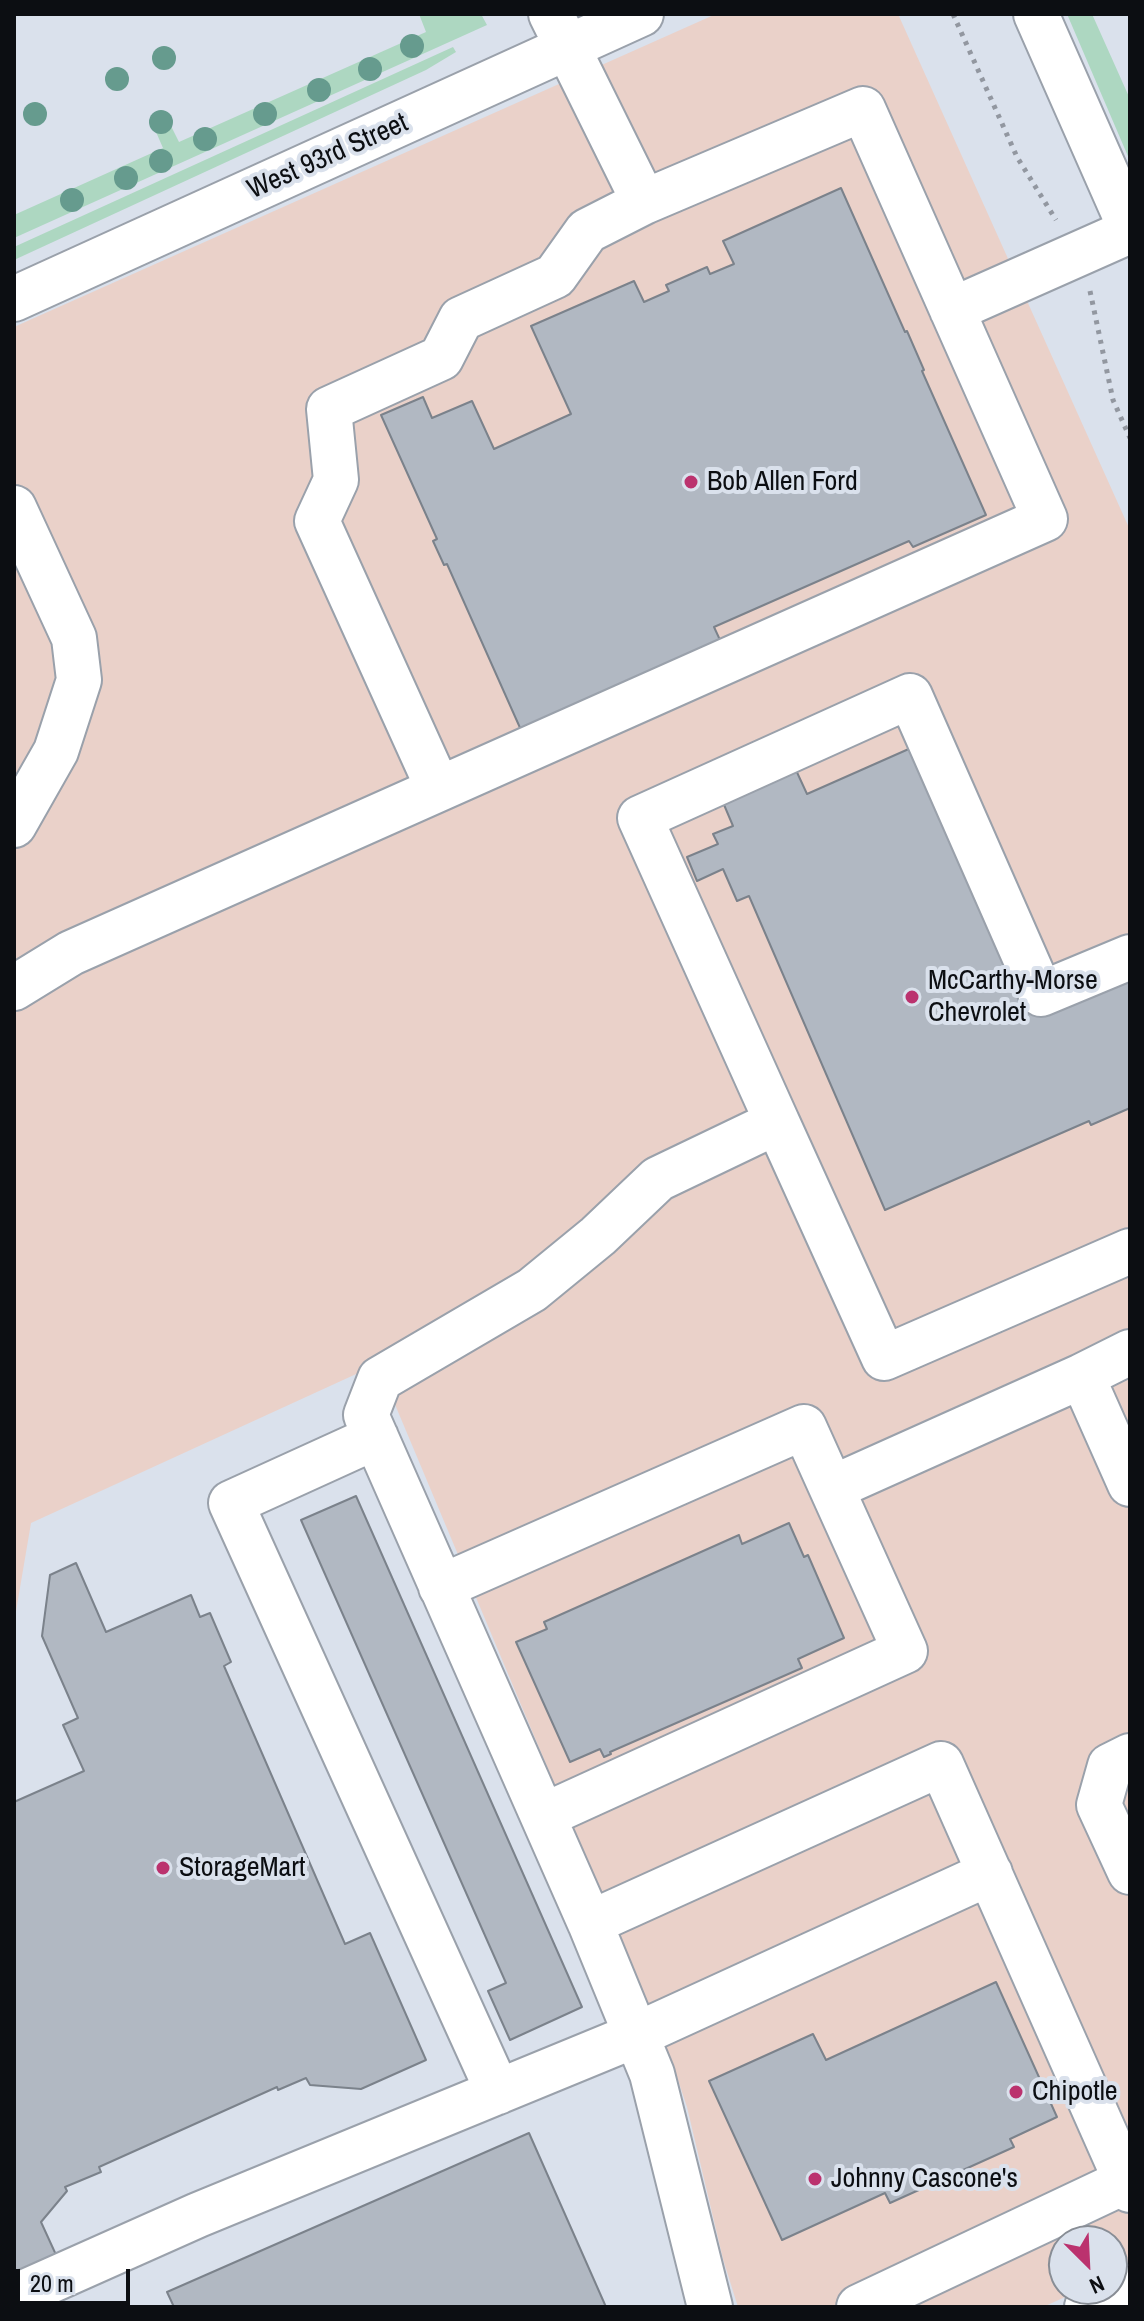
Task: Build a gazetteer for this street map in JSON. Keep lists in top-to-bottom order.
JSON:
{
  "streets": {
    "street": ["West 93rd Street"]
  },
  "places": [
    "Bob Allen Ford",
    "McCarthy-Morse Chevrolet",
    "StorageMart",
    "Chipotle",
    "Johnny Cascone's"
  ],
  "scale_bar": "20 m",
  "north": "bottom right"
}
